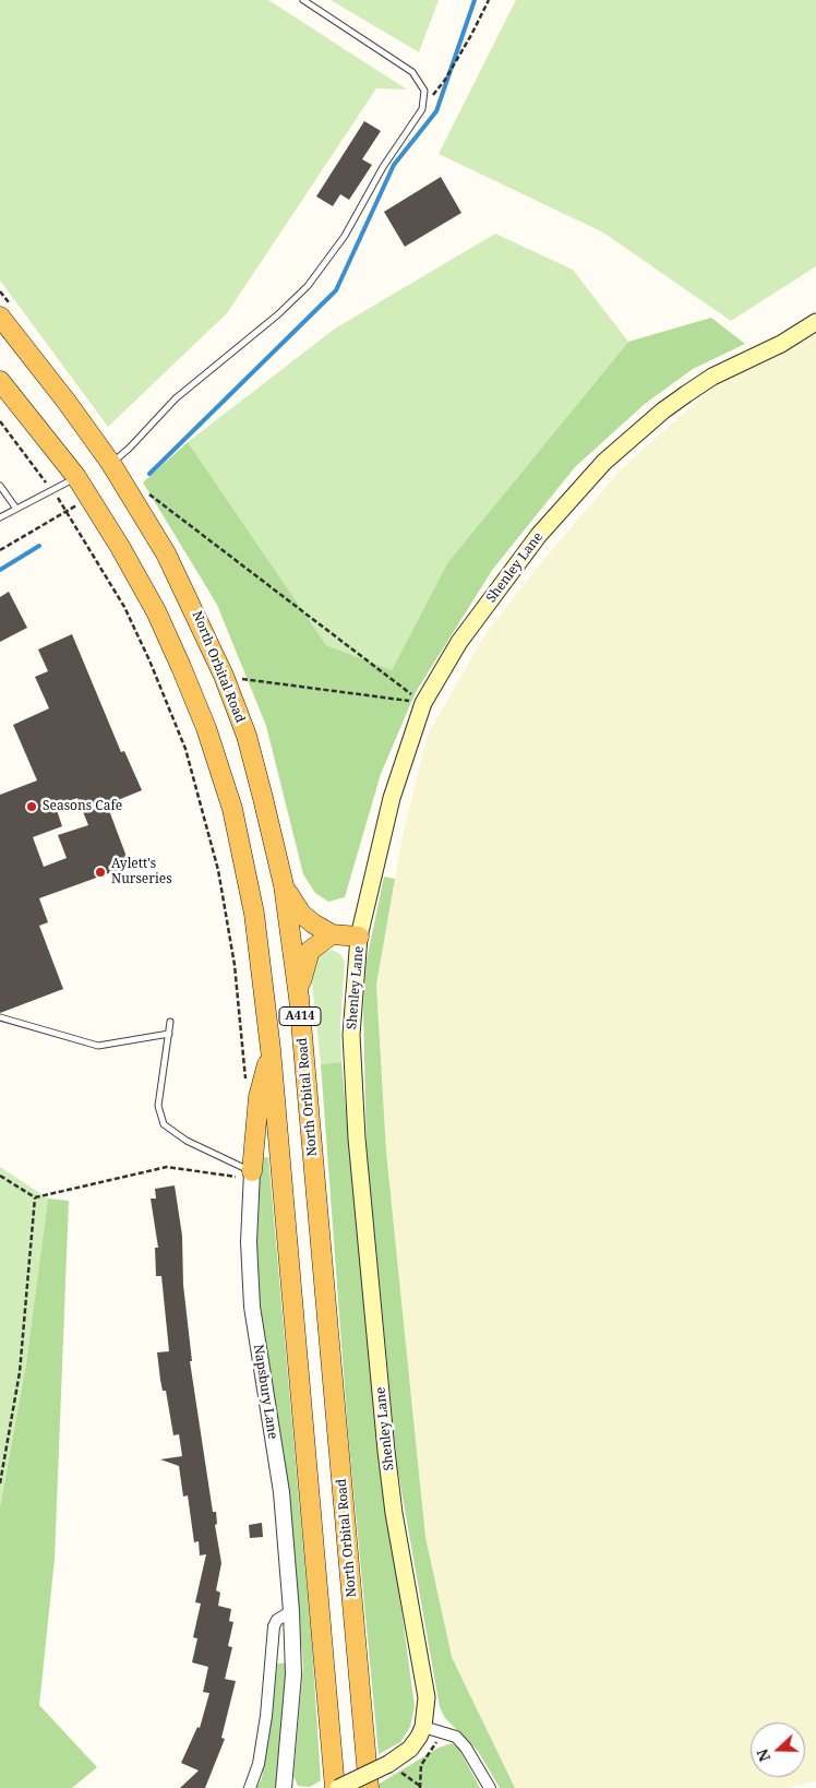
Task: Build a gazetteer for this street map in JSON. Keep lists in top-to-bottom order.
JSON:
{
  "streets": {
    "highway": ["North Orbital Road", "A414"],
    "main road": ["Shenley Lane"],
    "street": ["Napsbury Lane"]
  },
  "crossings": [
    ["Shenley Lane", "A414"]
  ],
  "places": ["Seasons Cafe", "Aylett's Nurseries"],
  "north": "left"
}
